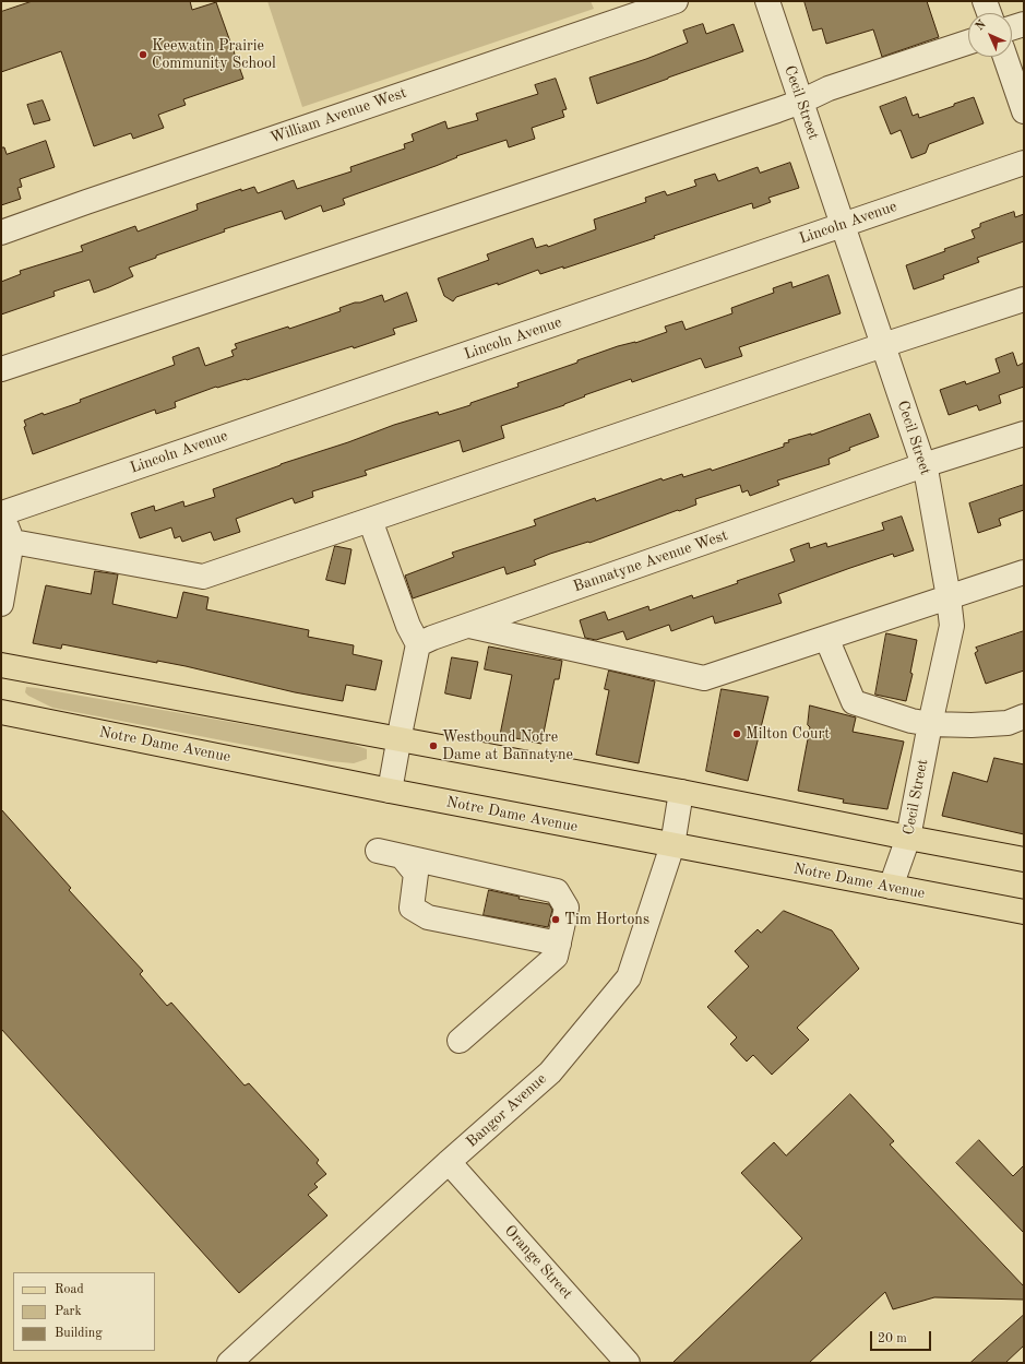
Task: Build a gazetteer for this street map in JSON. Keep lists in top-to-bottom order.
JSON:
{
  "streets": {
    "main road": ["Notre Dame Avenue"],
    "street": [
      "Cecil Street",
      "William Avenue West",
      "Lincoln Avenue",
      "Bannatyne Avenue West",
      "Bangor Avenue",
      "Orange Street"
    ]
  },
  "crossings": [
    ["Cecil Street", "Lincoln Avenue"],
    ["Cecil Street", "Bannatyne Avenue West"],
    ["Cecil Street", "Notre Dame Avenue"],
    ["Notre Dame Avenue", "Bangor Avenue"],
    ["Bangor Avenue", "Orange Street"]
  ],
  "places": [
    "Keewatin Prairie Community School",
    "Milton Court",
    "Westbound Notre Dame at Bannatyne",
    "Tim Hortons"
  ],
  "legend": ["Road", "Park", "Building"],
  "scale_bar": "20 m",
  "north": "top left"
}
